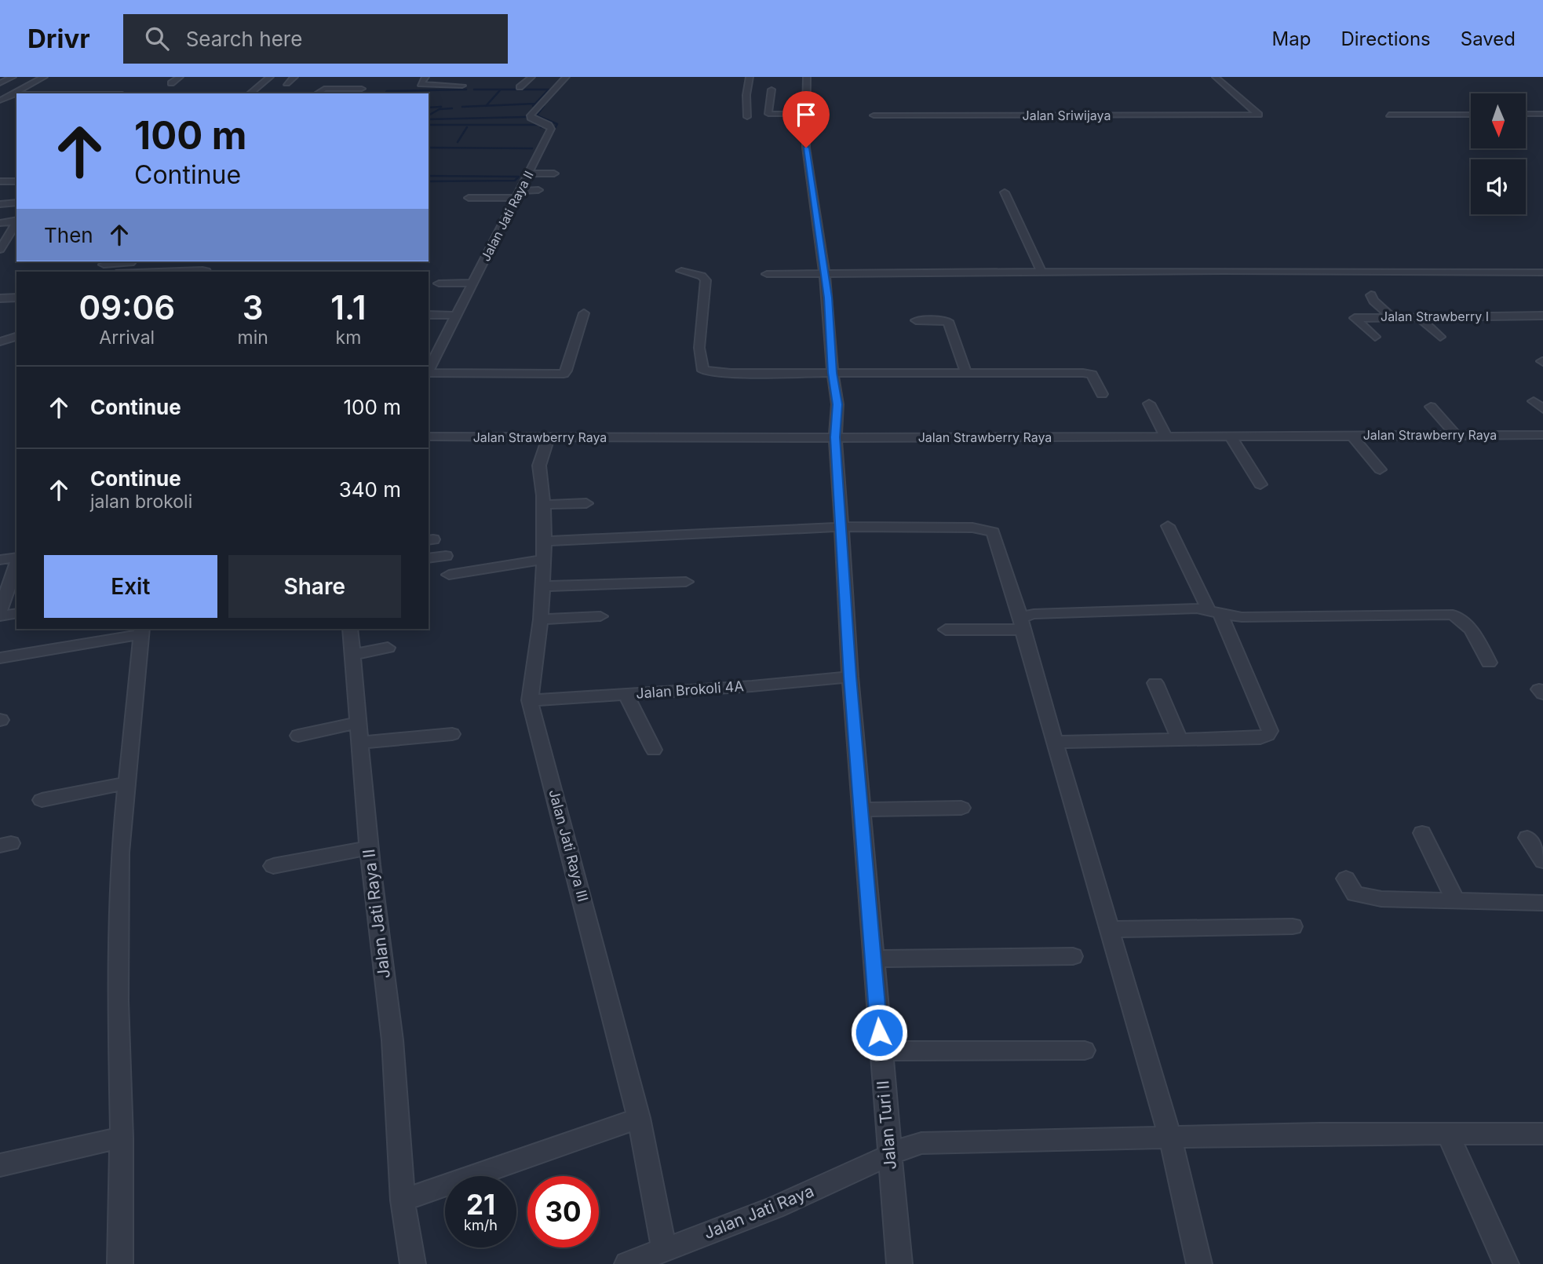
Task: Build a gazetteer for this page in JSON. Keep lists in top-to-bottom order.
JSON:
{
  "streets": {
    "street": [
      "Jalan Sriwijaya",
      "Jalan Jati Raya II",
      "Jalan Strawberry I",
      "Jalan Strawberry Raya",
      "Jalan Brokoli 4A",
      "Jalan Jati Raya III",
      "Jalan Turi II",
      "Jalan Jati Raya"
    ]
  },
  "crossings": [
    ["Jalan Strawberry Raya", "Jalan Jati Raya III"],
    ["Jalan Strawberry Raya", "Jalan Turi II"],
    ["Jalan Brokoli 4A", "Jalan Jati Raya III"],
    ["Jalan Brokoli 4A", "Jalan Turi II"],
    ["Jalan Jati Raya III", "Jalan Jati Raya"],
    ["Jalan Turi II", "Jalan Jati Raya"]
  ],
  "north": "bottom",
  "page": {
    "header": "Drivr",
    "search": "Search here",
    "nav": ["Map", "Directions", "Saved"],
    "turn": ["100 m", "Continue"],
    "then": "Then",
    "eta": [
      "09:06",
      "Arrival",
      "3",
      "min",
      "1.1",
      "km"
    ],
    "list": [
      {
        "name": "Continue",
        "value": "100 m"
      },
      {
        "name": "Continue",
        "note": "jalan brokoli",
        "value": "340 m"
      }
    ],
    "buttons": ["Exit", "Share"],
    "speed": "21 km/h",
    "limit": "30"
  }
}
